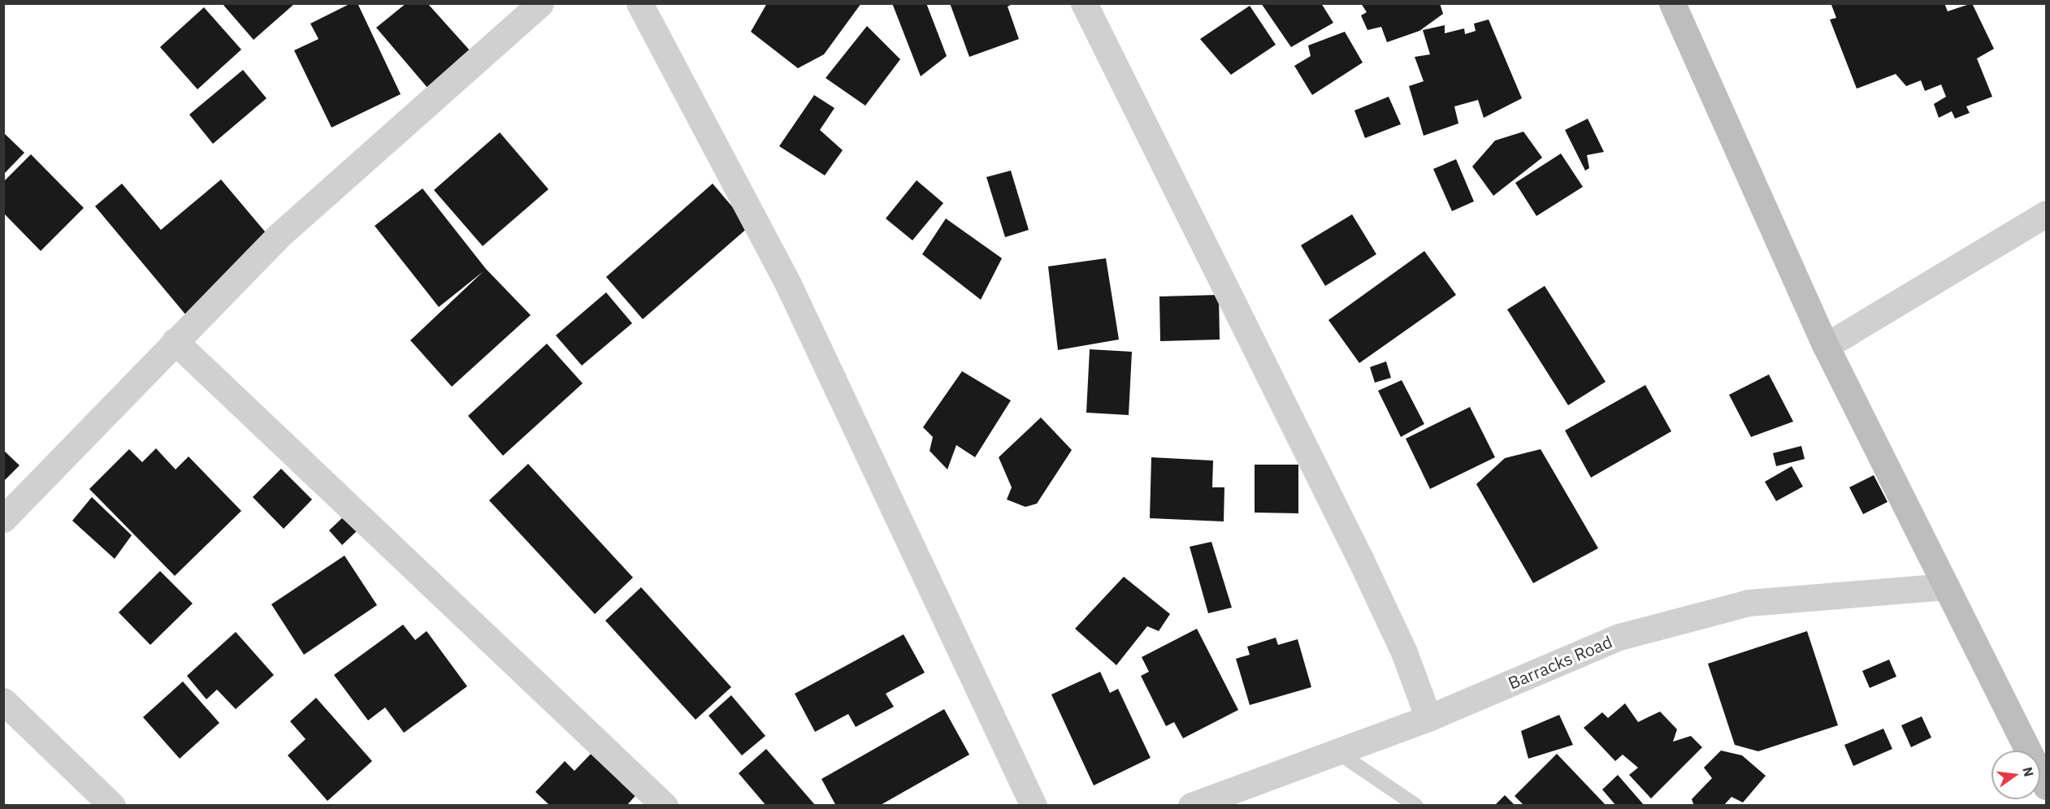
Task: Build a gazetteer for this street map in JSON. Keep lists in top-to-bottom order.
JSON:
{
  "streets": {
    "street": ["Barracks Road"]
  },
  "north": "right"
}
